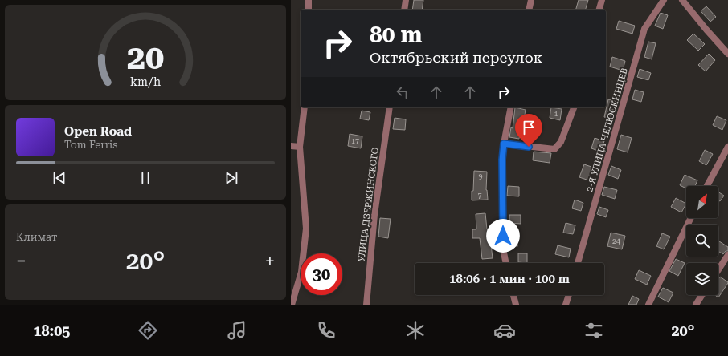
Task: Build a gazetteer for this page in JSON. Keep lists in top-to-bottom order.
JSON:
{
  "streets": {
    "street": ["2-Я УЛИЦА ЧЕЛЮСКИНЦЕВ", "УЛИЦА ДЗЕРЖИНСКОГО"]
  },
  "house_numbers": [
    "1",
    "17",
    "9",
    "7",
    "24"
  ],
  "north": "top right",
  "page": {
    "turn": ["80 m", "Октябрьский переулок"],
    "song": ["Open Road", "Tom Ferris"],
    "tile": "Климат",
    "heat": ["−", "20°", "+"],
    "limit": "30",
    "trip": "18:06 · 1 мин · 100 m",
    "tabs": ["18:05", "20°"],
    "gauge": ["20", "km/h"]
  }
}
